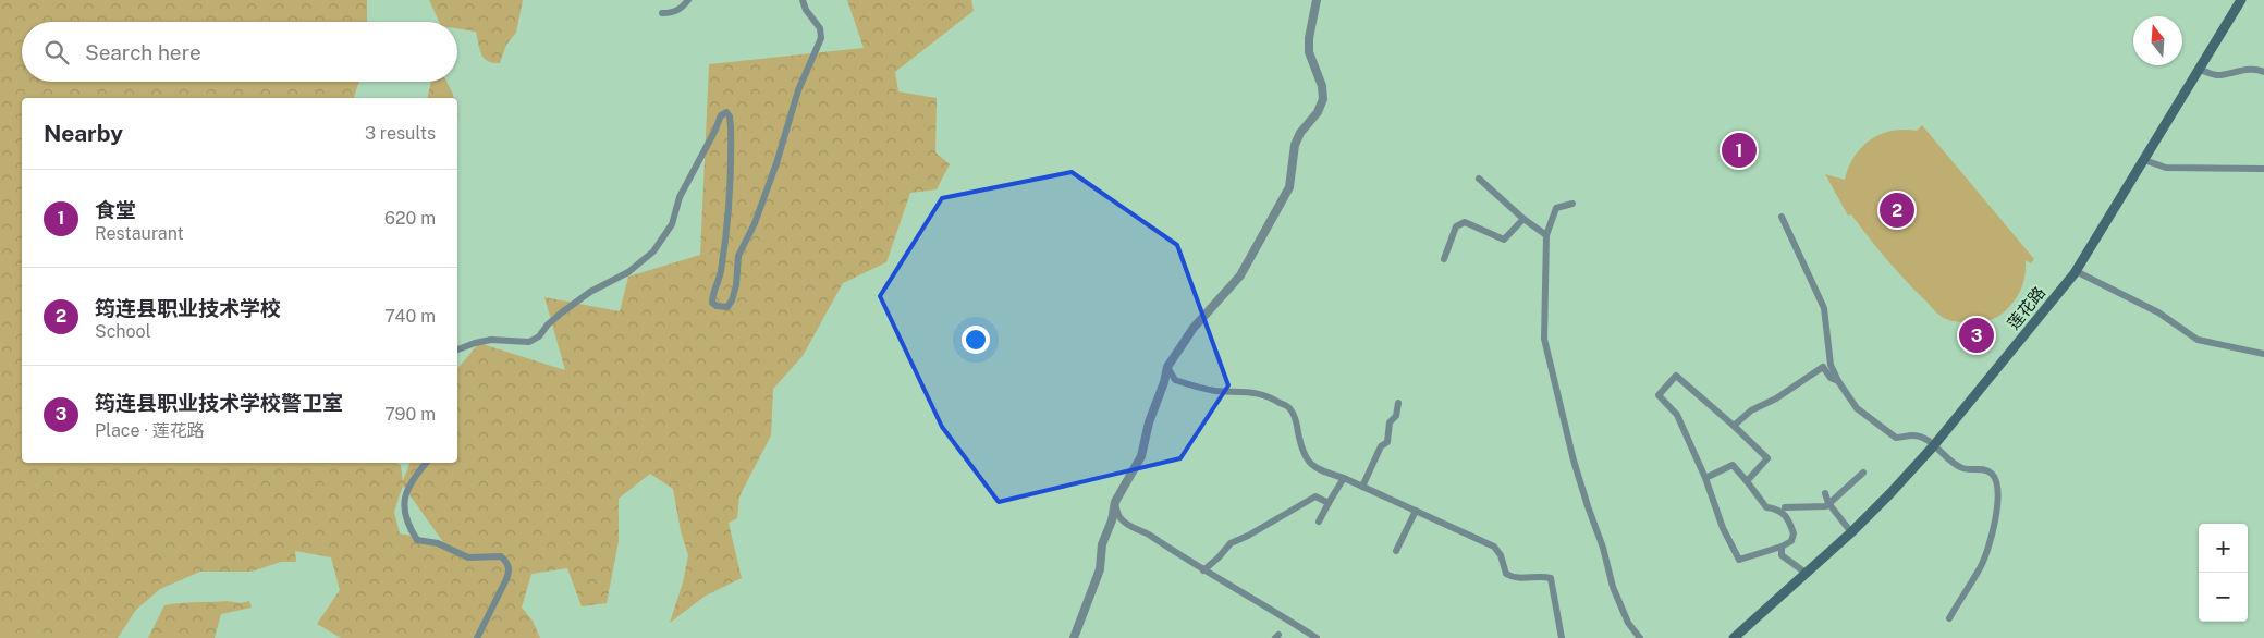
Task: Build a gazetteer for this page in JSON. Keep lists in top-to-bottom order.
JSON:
{
  "streets": {
    "main road": ["莲花路"]
  },
  "north": "top",
  "page": {
    "search": "Search here",
    "heading": ["Nearby", "3 results"],
    "pins": ["1", "2", "3"],
    "list": [
      {
        "mark": "1",
        "name": "食堂",
        "note": "Restaurant",
        "value": "620 m"
      },
      {
        "mark": "2",
        "name": "筠连县职业技术学校",
        "note": "School",
        "value": "740 m"
      },
      {
        "mark": "3",
        "name": "筠连县职业技术学校警卫室",
        "note": "Place · 莲花路",
        "value": "790 m"
      }
    ],
    "map_buttons": ["+", "−"]
  }
}
